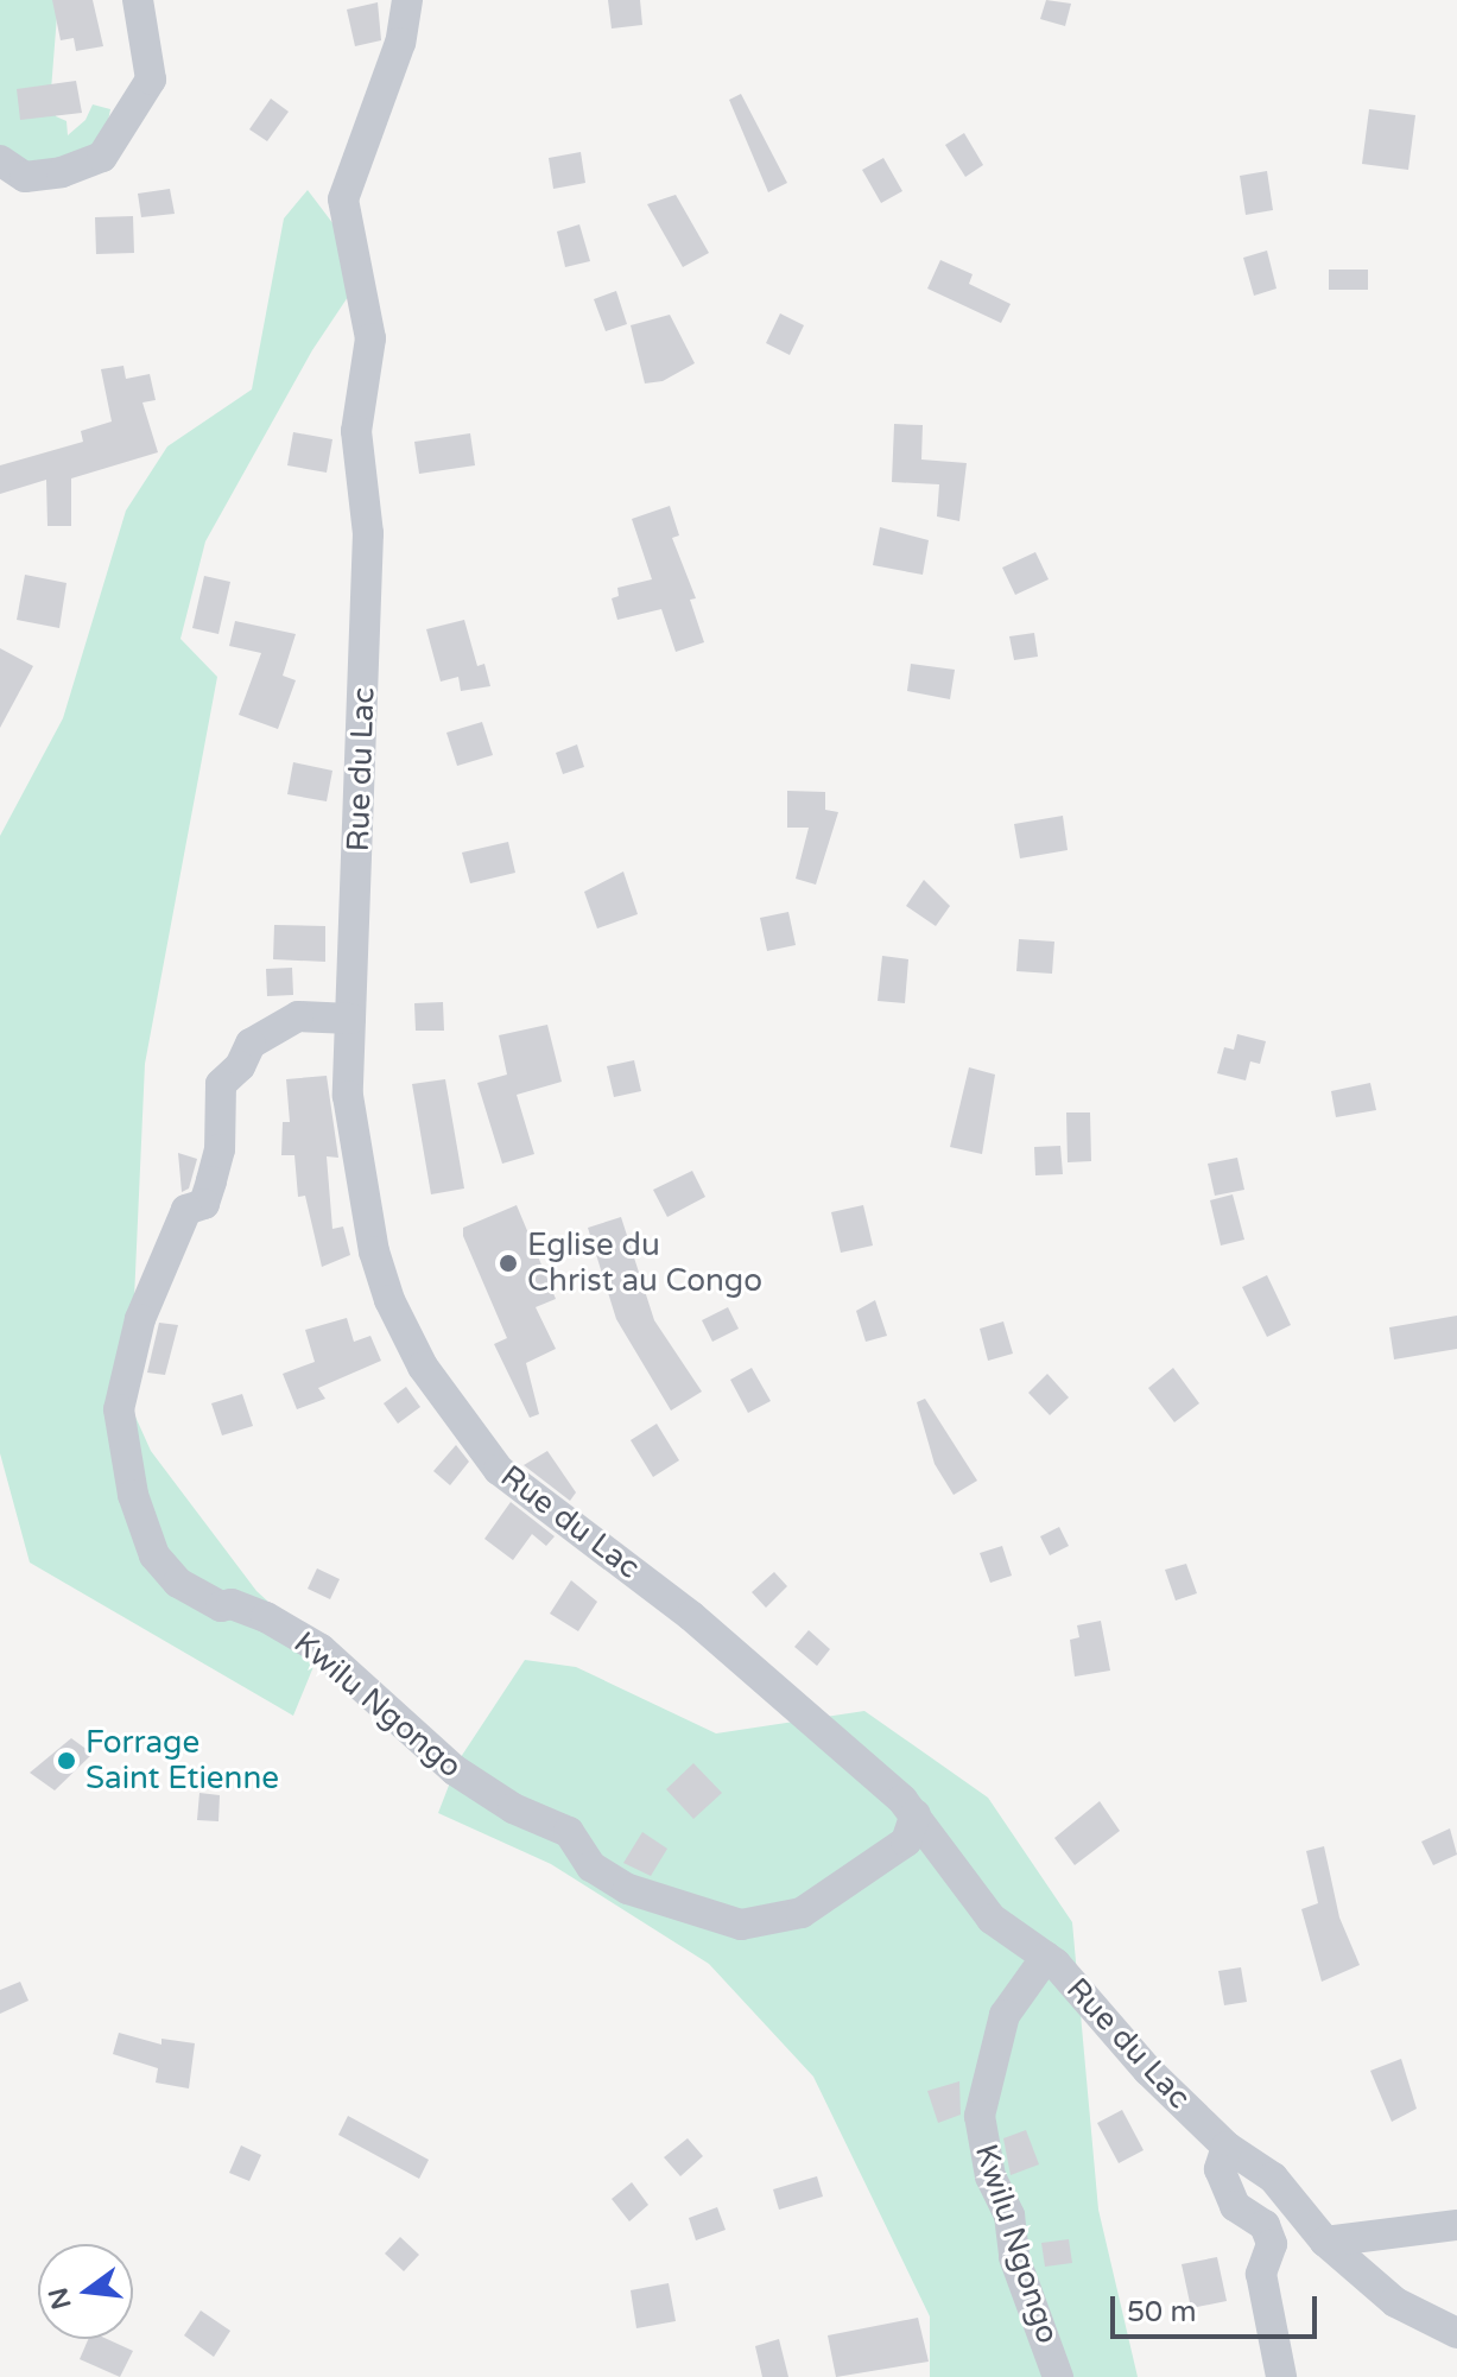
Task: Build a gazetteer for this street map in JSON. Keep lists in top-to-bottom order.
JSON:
{
  "streets": {
    "street": ["Rue du Lac", "Kwilu Ngongo"]
  },
  "crossings": [
    ["Rue du Lac", "Kwilu Ngongo"]
  ],
  "places": ["Eglise du Christ au Congo", "Forrage Saint Etienne"],
  "scale_bar": "50 m",
  "north": "left"
}
